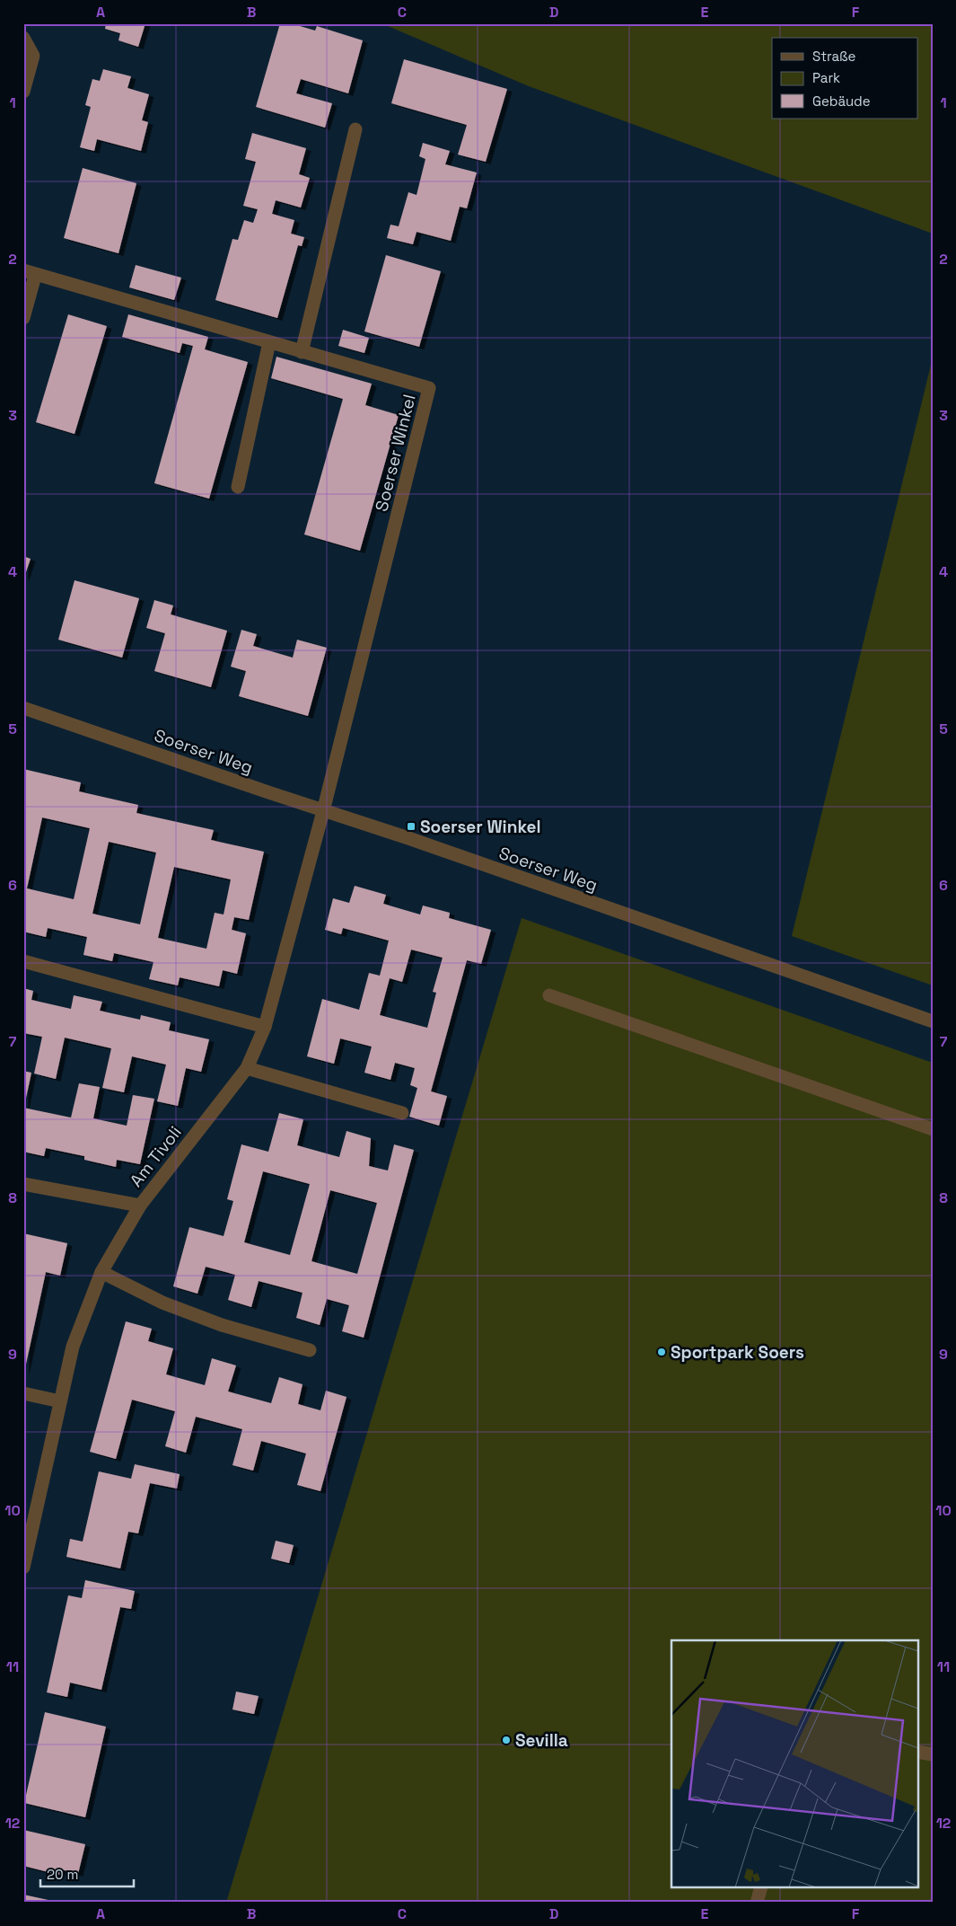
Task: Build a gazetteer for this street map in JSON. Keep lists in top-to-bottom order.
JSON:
{
  "streets": {
    "street": ["Soerser Winkel", "Soerser Weg", "Am Tivoli"]
  },
  "crossings": [
    ["Soerser Winkel", "Soerser Weg"],
    ["Soerser Winkel", "Am Tivoli"],
    ["Soerser Weg", "Am Tivoli"]
  ],
  "places": {
    "transit": ["Soerser Winkel"],
    "other": ["Sportpark Soers", "Sevilla"]
  },
  "legend": ["Straße", "Park", "Gebäude"],
  "scale_bar": "20 m",
  "grid": {
    "columns": [
      "A",
      "B",
      "C",
      "D",
      "E",
      "F"
    ],
    "rows": [
      "1",
      "2",
      "3",
      "4",
      "5",
      "6",
      "7",
      "8",
      "9",
      "10",
      "11",
      "12"
    ]
  }
}
